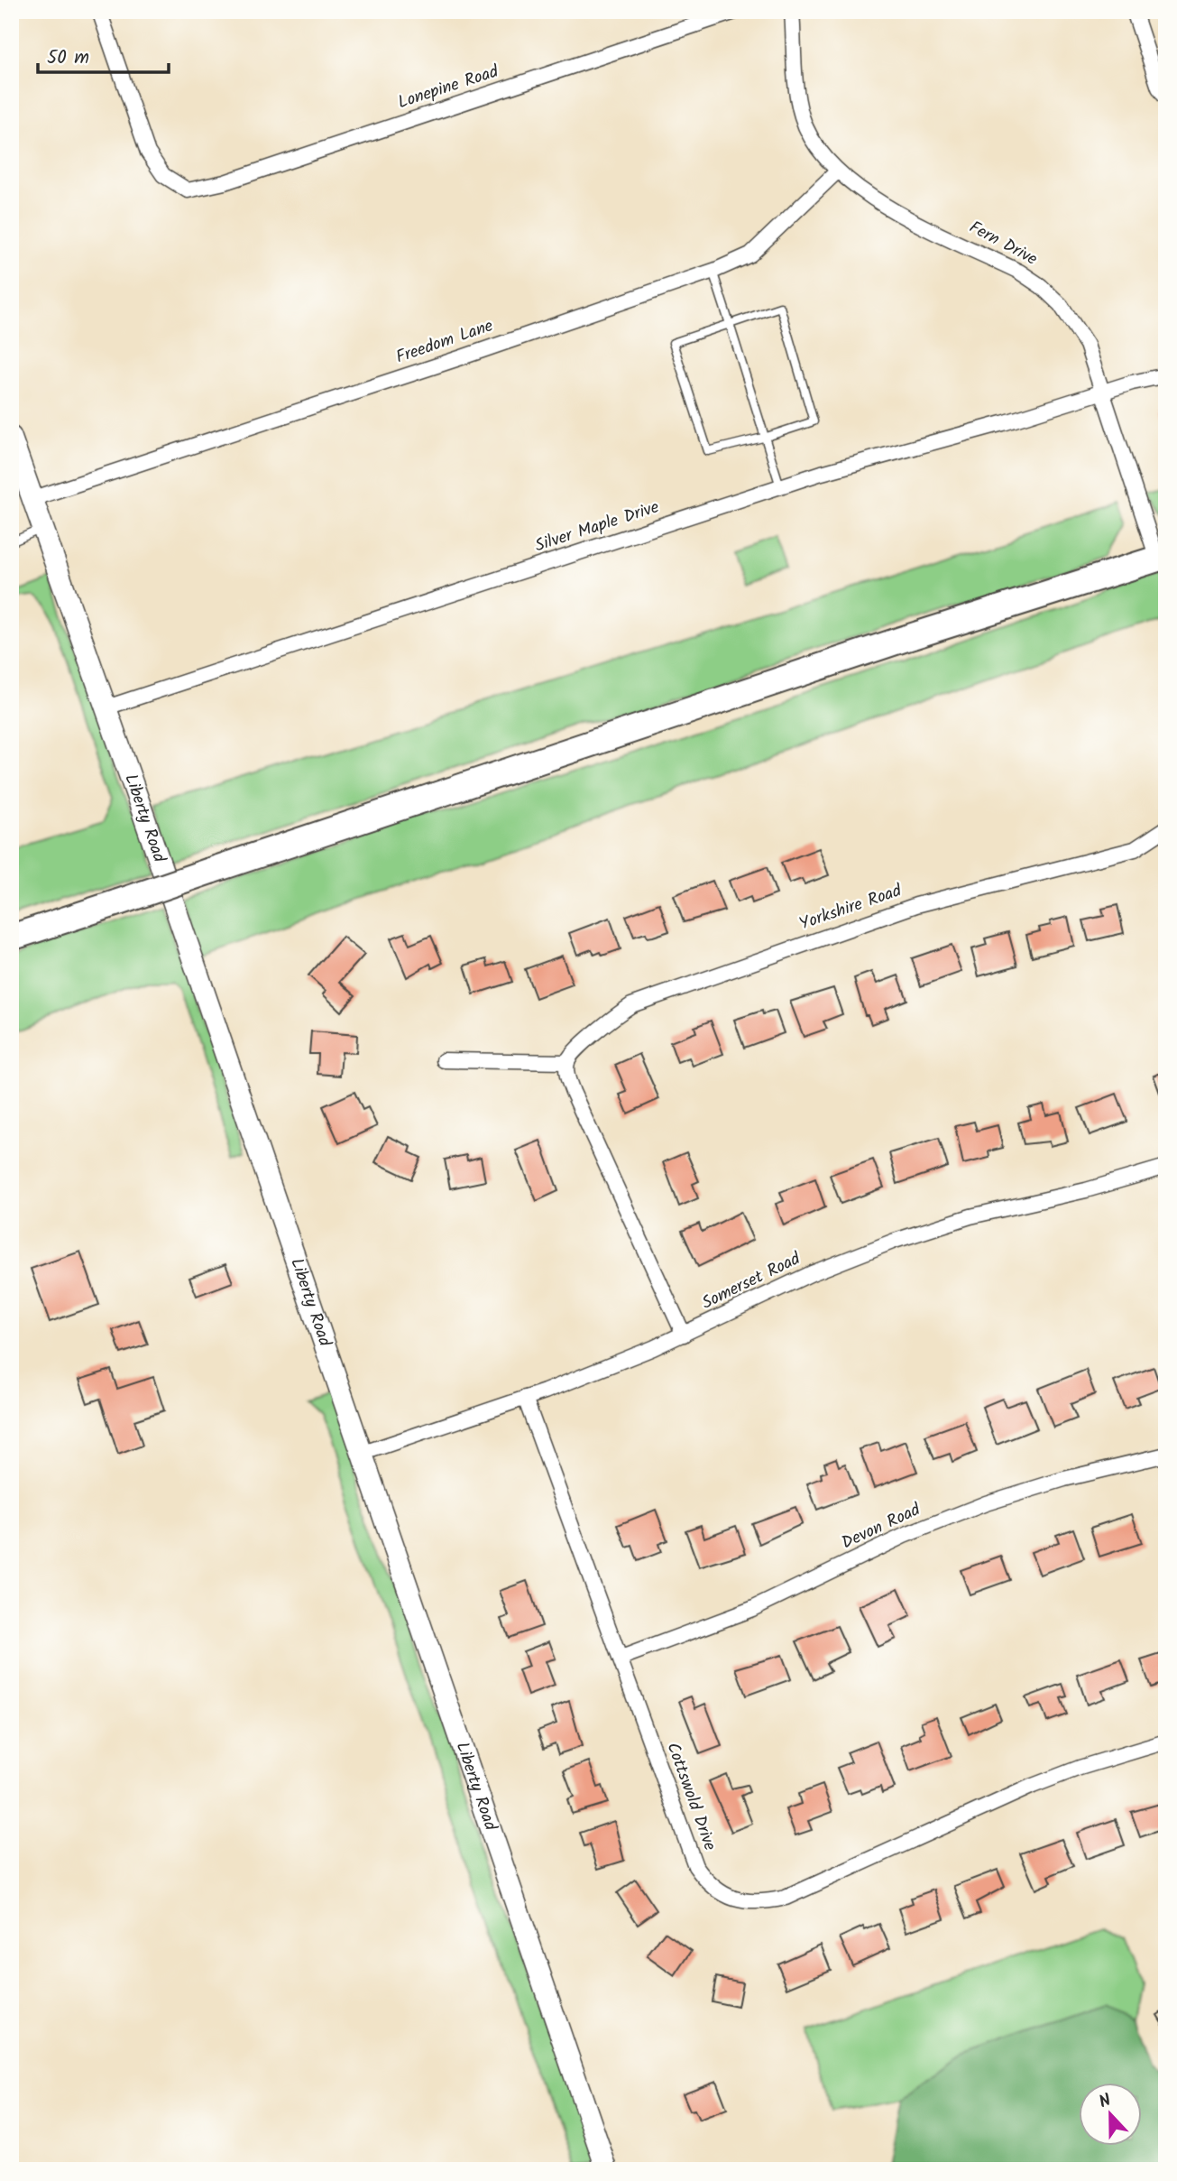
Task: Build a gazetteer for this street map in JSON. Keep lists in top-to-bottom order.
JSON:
{
  "streets": {
    "street": [
      "Lonepine Road",
      "Fern Drive",
      "Freedom Lane",
      "Silver Maple Drive",
      "Liberty Road",
      "Yorkshire Road",
      "Somerset Road",
      "Devon Road",
      "Cottswold Drive"
    ]
  },
  "crossings": [
    ["Fern Drive", "Freedom Lane"],
    ["Fern Drive", "Silver Maple Drive"],
    ["Freedom Lane", "Liberty Road"],
    ["Silver Maple Drive", "Liberty Road"],
    ["Liberty Road", "Somerset Road"],
    ["Somerset Road", "Cottswold Drive"],
    ["Devon Road", "Cottswold Drive"]
  ],
  "scale_bar": "50 m",
  "north": "top"
}
